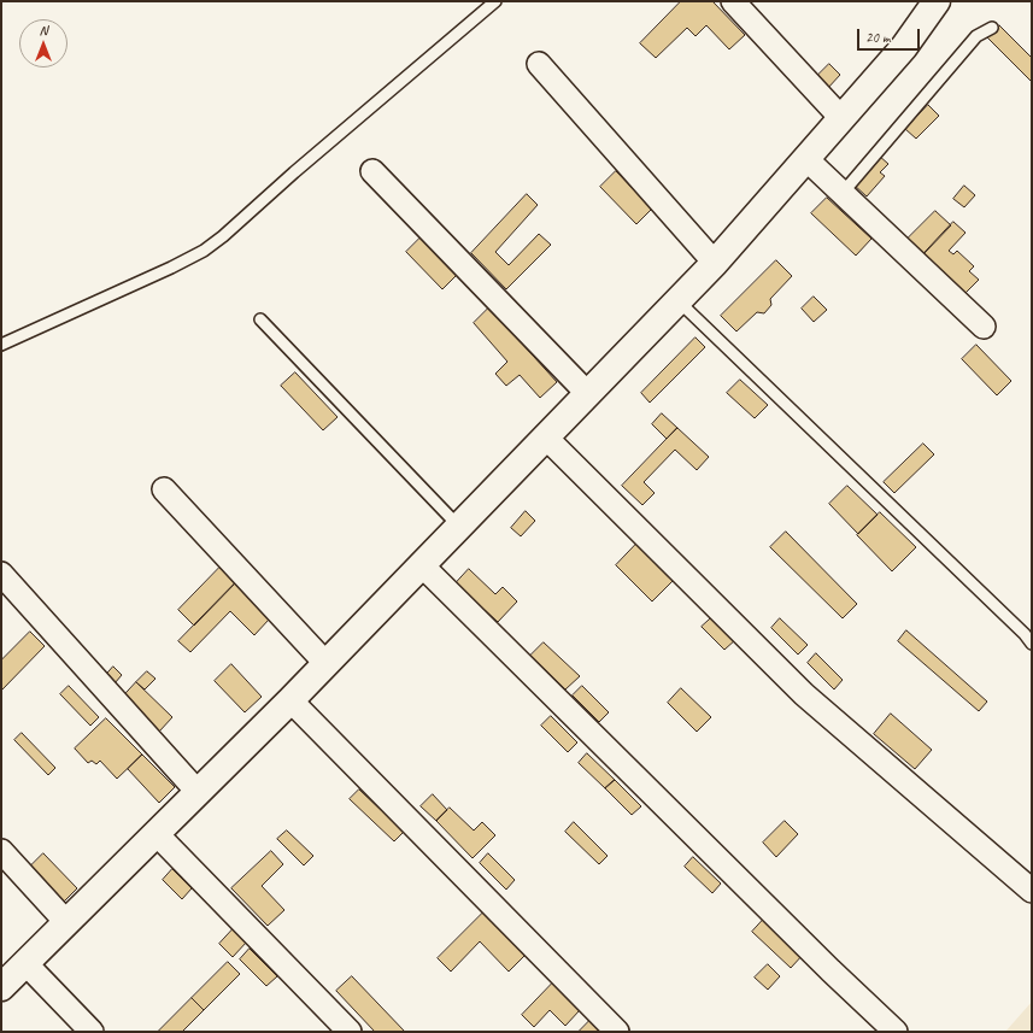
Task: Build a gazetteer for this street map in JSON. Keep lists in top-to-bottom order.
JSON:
{
  "scale_bar": "20 m",
  "north": "top"
}
